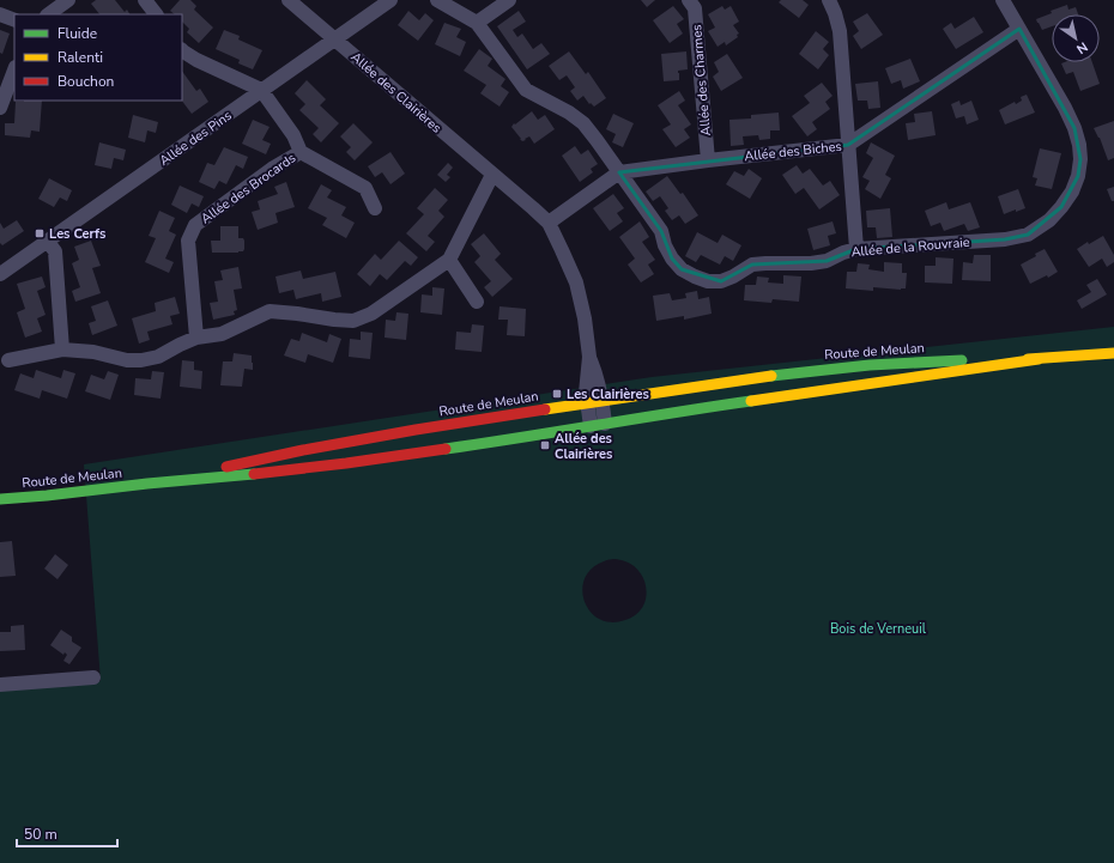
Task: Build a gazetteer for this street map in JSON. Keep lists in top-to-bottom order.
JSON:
{
  "streets": {
    "main road": ["Route de Meulan"],
    "street": [
      "Allée des Charmes",
      "Allée des Clairières",
      "Allée des Pins",
      "Allée des Biches",
      "Allée des Brocards",
      "Allée de la Rouvraie"
    ]
  },
  "crossings": [
    ["Allée des Charmes", "Allée des Biches"],
    ["Allée des Clairières", "Allée des Pins"],
    ["Allée des Clairières", "Allée des Biches"],
    ["Allée des Clairières", "Route de Meulan"],
    ["Allée des Pins", "Allée des Brocards"],
    ["Allée des Biches", "Allée de la Rouvraie"]
  ],
  "parks": ["Bois de Verneuil"],
  "places": {
    "transit": ["Les Cerfs", "Les Clairières", "Allée des Clairières"]
  },
  "legend": ["Fluide", "Ralenti", "Bouchon"],
  "scale_bar": "50 m",
  "north": "bottom right"
}
